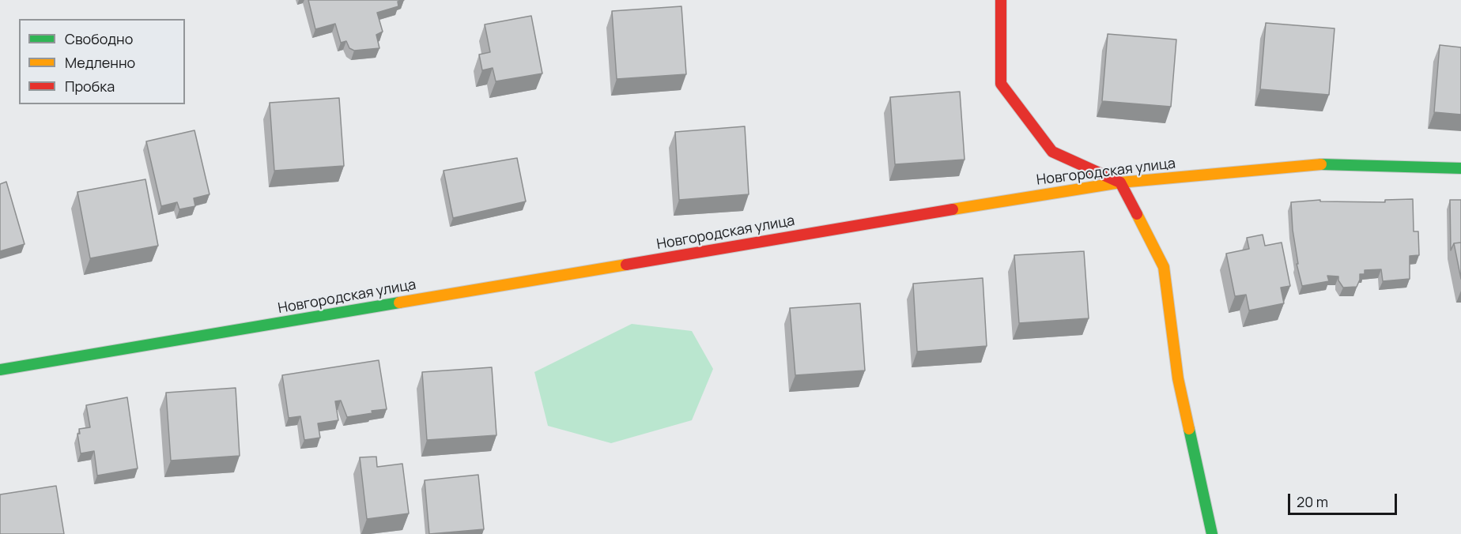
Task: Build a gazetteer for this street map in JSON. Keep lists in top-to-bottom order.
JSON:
{
  "streets": {
    "street": ["Новгородская улица"]
  },
  "legend": ["Свободно", "Медленно", "Пробка"],
  "scale_bar": "20 m"
}
